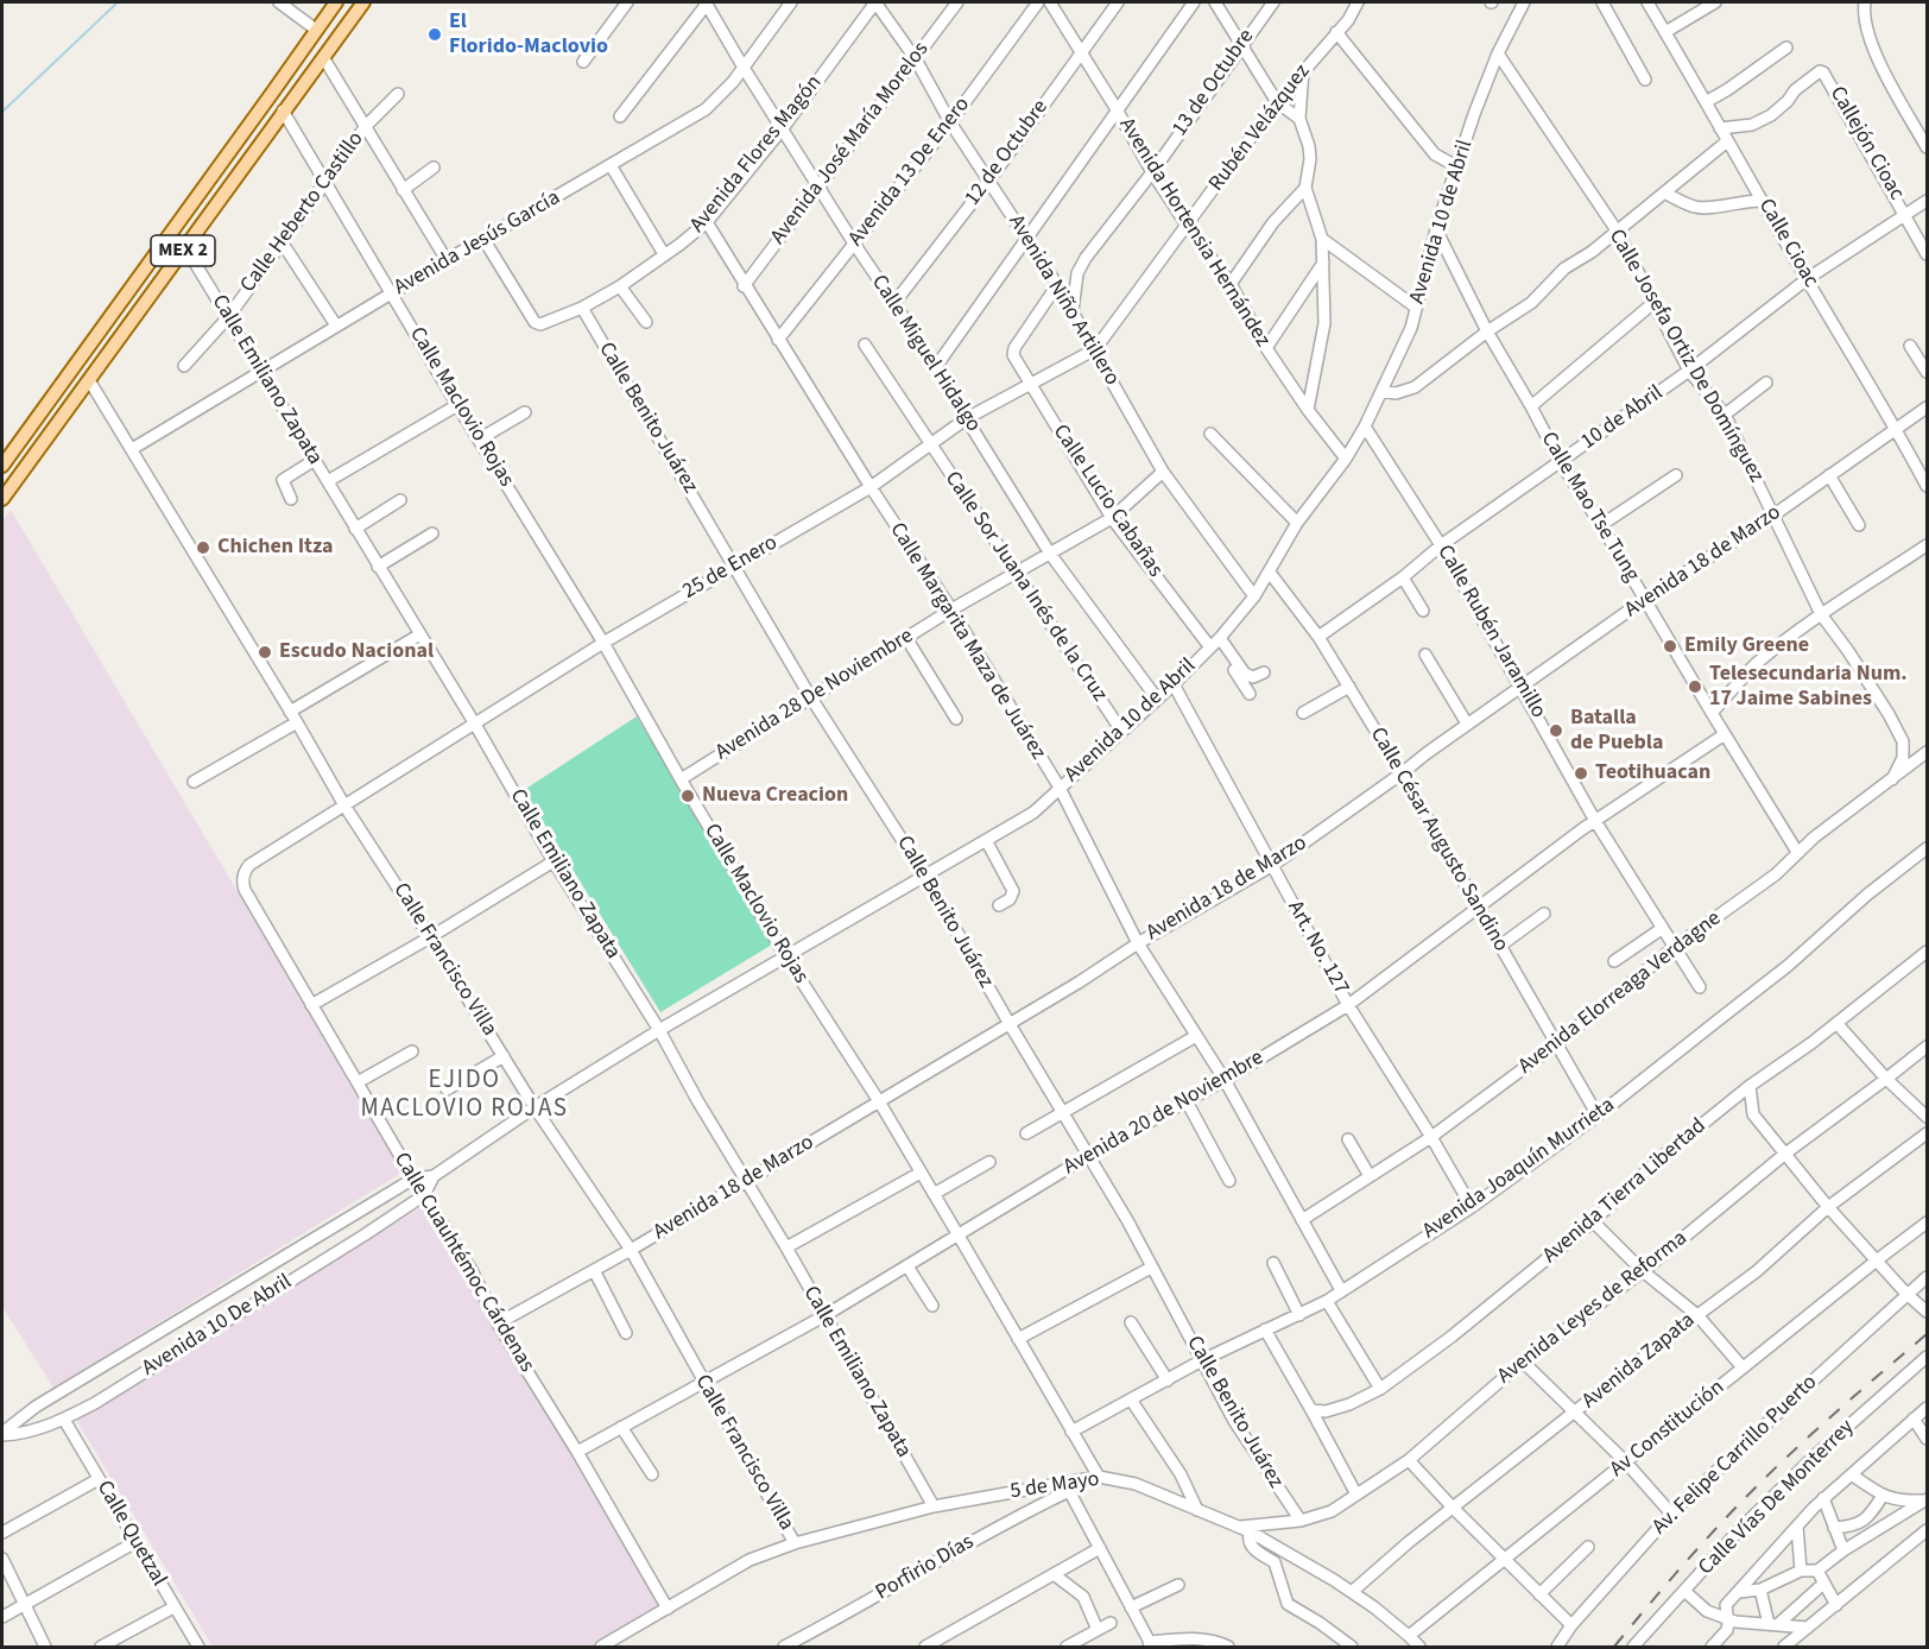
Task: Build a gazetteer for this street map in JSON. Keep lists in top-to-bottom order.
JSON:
{
  "streets": {
    "main road": ["MEX 2"],
    "street": [
      "13 de Octubre",
      "Rubén Velázquez",
      "Avenida José María Morelos",
      "Callejón Cioac",
      "12 de Octubre",
      "Avenida Flores Magón",
      "Avenida 13 De Enero",
      "Calle Heberto Castillo",
      "Avenida 10 de Abril",
      "Avenida Hortensia Hernández",
      "Avenida Jesús García",
      "Calle Cioac",
      "Avenida Niño Artillero",
      "Calle Miguel Hidalgo",
      "Calle Josefa Ortiz De Domínguez",
      "Calle Emiliano Zapata",
      "Calle Maclovio Rojas",
      "Calle Benito Juárez",
      "10 de Abril",
      "Calle Lucio Cabañas",
      "Calle Mao Tse Tung",
      "Avenida 18 de Marzo",
      "25 de Enero",
      "Calle Sor Juana Inés de la Cruz",
      "Calle Rubén Jaramillo",
      "Calle Margarita Maza de Juárez",
      "Avenida 28 De Noviembre",
      "Calle César Augusto Sandino",
      "Art. No. 127",
      "Calle Francisco Villa",
      "Avenida Elorreaga Verdagne",
      "Avenida 20 de Noviembre",
      "Avenida Joaquín Murrieta",
      "Avenida Tierra Libertad",
      "Calle Cuauhtémoc Cárdenas",
      "Avenida Leyes de Reforma",
      "Avenida 10 De Abril",
      "Avenida Zapata",
      "Av Constitución",
      "Av. Felipe Carrillo Puerto",
      "5 de Mayo",
      "Calle Vías De Monterrey",
      "Calle Quetzal",
      "Porfirio Días"
    ]
  },
  "crossings": [
    ["13 de Octubre", "Avenida Hortensia Hernández"],
    ["13 de Octubre", "Avenida Niño Artillero"],
    ["Rubén Velázquez", "Avenida Hortensia Hernández"],
    ["Rubén Velázquez", "25 de Enero"],
    ["Avenida José María Morelos", "Avenida Niño Artillero"],
    ["Avenida José María Morelos", "Calle Miguel Hidalgo"],
    ["Avenida José María Morelos", "Calle Margarita Maza de Juárez"],
    ["Callejón Cioac", "Calle Cioac"],
    ["Callejón Cioac", "10 de Abril"],
    ["12 de Octubre", "Avenida Hortensia Hernández"],
    ["12 de Octubre", "Avenida Niño Artillero"],
    ["12 de Octubre", "Calle Miguel Hidalgo"],
    ["Avenida Flores Magón", "Avenida Jesús García"],
    ["Avenida Flores Magón", "Avenida Niño Artillero"],
    ["Avenida Flores Magón", "Calle Miguel Hidalgo"],
    ["Avenida Flores Magón", "Calle Benito Juárez"],
    ["Avenida Flores Magón", "Calle Margarita Maza de Juárez"],
    ["Avenida 13 De Enero", "Avenida Niño Artillero"],
    ["Avenida 13 De Enero", "Calle Miguel Hidalgo"],
    ["Avenida 13 De Enero", "Calle Margarita Maza de Juárez"],
    ["Calle Heberto Castillo", "Calle Emiliano Zapata"],
    ["Calle Heberto Castillo", "Calle Maclovio Rojas"],
    ["Avenida 10 de Abril", "Avenida Hortensia Hernández"],
    ["Avenida 10 de Abril", "Avenida Niño Artillero"],
    ["Avenida 10 de Abril", "Calle Miguel Hidalgo"],
    ["Avenida 10 de Abril", "Calle Josefa Ortiz De Domínguez"],
    ["Avenida 10 de Abril", "Calle Emiliano Zapata"],
    ["Avenida 10 de Abril", "Calle Maclovio Rojas"],
    ["Avenida 10 de Abril", "Calle Benito Juárez"],
    ["Avenida 10 de Abril", "Calle Lucio Cabañas"],
    ["Avenida 10 de Abril", "Calle Mao Tse Tung"],
    ["Avenida 10 de Abril", "Calle Sor Juana Inés de la Cruz"],
    ["Avenida 10 de Abril", "Calle Rubén Jaramillo"],
    ["Avenida 10 de Abril", "Calle Margarita Maza de Juárez"],
    ["Avenida 10 de Abril", "Calle César Augusto Sandino"],
    ["Avenida 10 de Abril", "Art. No. 127"],
    ["Avenida 10 de Abril", "Calle Francisco Villa"],
    ["Avenida Hortensia Hernández", "25 de Enero"],
    ["Avenida Jesús García", "Calle Miguel Hidalgo"],
    ["Avenida Jesús García", "Calle Emiliano Zapata"],
    ["Avenida Jesús García", "Calle Maclovio Rojas"],
    ["Avenida Jesús García", "Calle Francisco Villa"],
    ["Calle Cioac", "10 de Abril"],
    ["Calle Cioac", "Avenida 18 de Marzo"],
    ["MEX 2", "Calle Emiliano Zapata"],
    ["MEX 2", "Calle Maclovio Rojas"],
    ["MEX 2", "Calle Francisco Villa"],
    ["Avenida Niño Artillero", "Calle Lucio Cabañas"],
    ["Avenida Niño Artillero", "25 de Enero"],
    ["Avenida Niño Artillero", "Avenida 28 De Noviembre"],
    ["Calle Miguel Hidalgo", "25 de Enero"],
    ["Calle Miguel Hidalgo", "Avenida 28 De Noviembre"],
    ["Calle Josefa Ortiz De Domínguez", "10 de Abril"],
    ["Calle Josefa Ortiz De Domínguez", "Avenida 18 de Marzo"],
    ["Calle Josefa Ortiz De Domínguez", "Avenida Elorreaga Verdagne"],
    ["Calle Emiliano Zapata", "Avenida 18 de Marzo"],
    ["Calle Emiliano Zapata", "25 de Enero"],
    ["Calle Emiliano Zapata", "Avenida 20 de Noviembre"],
    ["Calle Emiliano Zapata", "5 de Mayo"],
    ["Calle Maclovio Rojas", "Avenida 18 de Marzo"],
    ["Calle Maclovio Rojas", "25 de Enero"],
    ["Calle Maclovio Rojas", "Avenida 28 De Noviembre"],
    ["Calle Maclovio Rojas", "Avenida 20 de Noviembre"],
    ["Calle Maclovio Rojas", "Avenida Joaquín Murrieta"],
    ["Calle Maclovio Rojas", "5 de Mayo"],
    ["Calle Benito Juárez", "Avenida 18 de Marzo"],
    ["Calle Benito Juárez", "25 de Enero"],
    ["Calle Benito Juárez", "Avenida 28 De Noviembre"],
    ["Calle Benito Juárez", "Avenida 20 de Noviembre"],
    ["Calle Benito Juárez", "Avenida Joaquín Murrieta"],
    ["Calle Benito Juárez", "Avenida Leyes de Reforma"],
    ["10 de Abril", "Calle Mao Tse Tung"],
    ["10 de Abril", "Calle Rubén Jaramillo"],
    ["10 de Abril", "Calle César Augusto Sandino"],
    ["Calle Lucio Cabañas", "25 de Enero"],
    ["Calle Lucio Cabañas", "Avenida 28 De Noviembre"],
    ["Calle Mao Tse Tung", "Avenida 18 de Marzo"],
    ["Calle Mao Tse Tung", "Avenida Elorreaga Verdagne"],
    ["Calle Mao Tse Tung", "Avenida 20 de Noviembre"],
    ["Avenida 18 de Marzo", "Calle Rubén Jaramillo"],
    ["Avenida 18 de Marzo", "Calle Margarita Maza de Juárez"],
    ["Avenida 18 de Marzo", "Calle César Augusto Sandino"],
    ["Avenida 18 de Marzo", "Art. No. 127"],
    ["Avenida 18 de Marzo", "Calle Francisco Villa"],
    ["Avenida 18 de Marzo", "Calle Cuauhtémoc Cárdenas"],
    ["25 de Enero", "Calle Sor Juana Inés de la Cruz"],
    ["25 de Enero", "Calle Margarita Maza de Juárez"],
    ["25 de Enero", "Calle Francisco Villa"],
    ["25 de Enero", "Calle Cuauhtémoc Cárdenas"],
    ["Calle Sor Juana Inés de la Cruz", "Avenida 28 De Noviembre"],
    ["Calle Rubén Jaramillo", "Avenida Elorreaga Verdagne"],
    ["Calle Rubén Jaramillo", "Avenida 20 de Noviembre"],
    ["Calle Margarita Maza de Juárez", "Avenida 28 De Noviembre"],
    ["Calle Margarita Maza de Juárez", "Avenida Elorreaga Verdagne"],
    ["Calle Margarita Maza de Juárez", "Avenida 20 de Noviembre"],
    ["Calle Margarita Maza de Juárez", "Avenida Joaquín Murrieta"],
    ["Calle César Augusto Sandino", "Avenida Elorreaga Verdagne"],
    ["Calle César Augusto Sandino", "Avenida 20 de Noviembre"],
    ["Calle César Augusto Sandino", "Avenida Joaquín Murrieta"],
    ["Art. No. 127", "Avenida Elorreaga Verdagne"],
    ["Art. No. 127", "Avenida 20 de Noviembre"],
    ["Art. No. 127", "Avenida Joaquín Murrieta"],
    ["Calle Francisco Villa", "Avenida 20 de Noviembre"],
    ["Calle Francisco Villa", "5 de Mayo"],
    ["Avenida 20 de Noviembre", "Calle Cuauhtémoc Cárdenas"],
    ["Calle Cuauhtémoc Cárdenas", "Avenida 10 De Abril"],
    ["Calle Cuauhtémoc Cárdenas", "5 de Mayo"],
    ["Avenida Leyes de Reforma", "5 de Mayo"],
    ["Avenida 10 De Abril", "Calle Quetzal"],
    ["Avenida Zapata", "5 de Mayo"],
    ["Av Constitución", "5 de Mayo"],
    ["5 de Mayo", "Porfirio Días"]
  ],
  "districts": ["EJIDO MACLOVIO ROJAS"],
  "places": [
    "El Florido-Maclovio",
    "Chichen Itza",
    "Emily Greene",
    "Escudo Nacional",
    "Telesecundaria Num. 17 Jaime Sabines",
    "Batalla de Puebla",
    "Teotihuacan",
    "Nueva Creacion"
  ]
}
